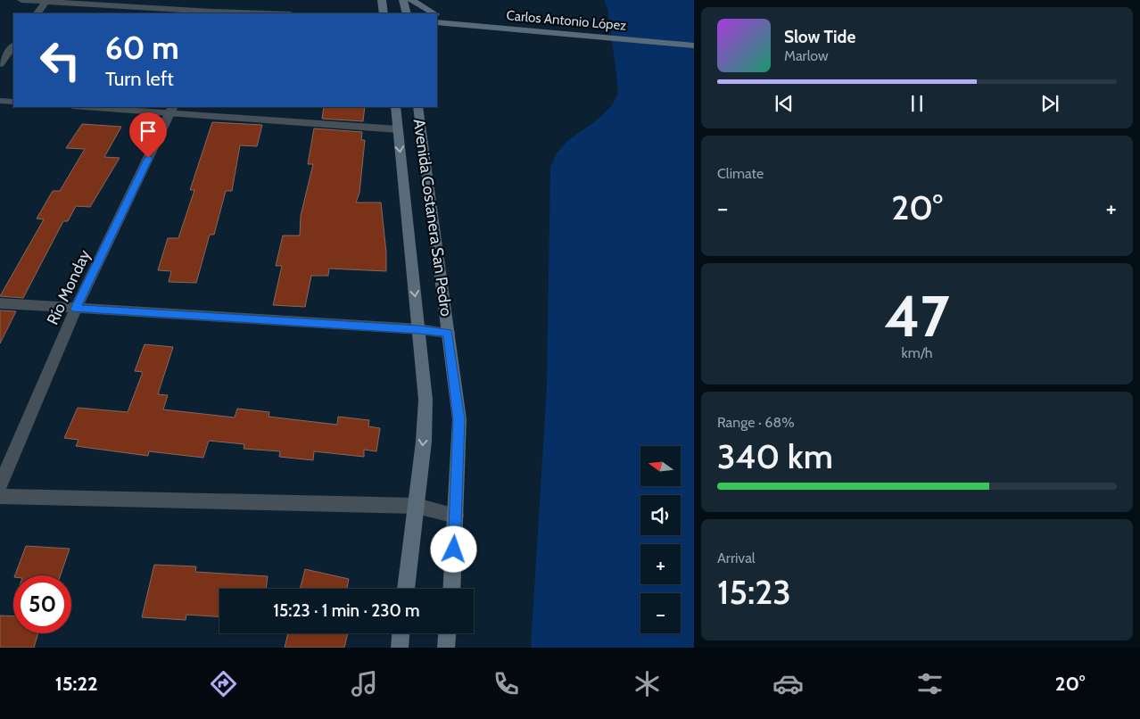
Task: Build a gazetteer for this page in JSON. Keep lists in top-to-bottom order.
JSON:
{
  "streets": {
    "main road": ["Carlos Antonio López", "Avenida Costanera San Pedro"],
    "street": ["Río Monday"]
  },
  "north": "left",
  "page": {
    "turn": ["60 m", "Turn left"],
    "song": ["Slow Tide", "Marlow"],
    "tile": [
      "Climate",
      ["47", "km/h"],
      ["Range · 68%", "340 km"],
      ["Arrival", "15:23"]
    ],
    "heat": ["−", "20°", "+"],
    "map_buttons": ["+", "−"],
    "limit": "50",
    "trip": "15:23 · 1 min · 230 m",
    "tabs": ["15:22", "20°"]
  }
}
